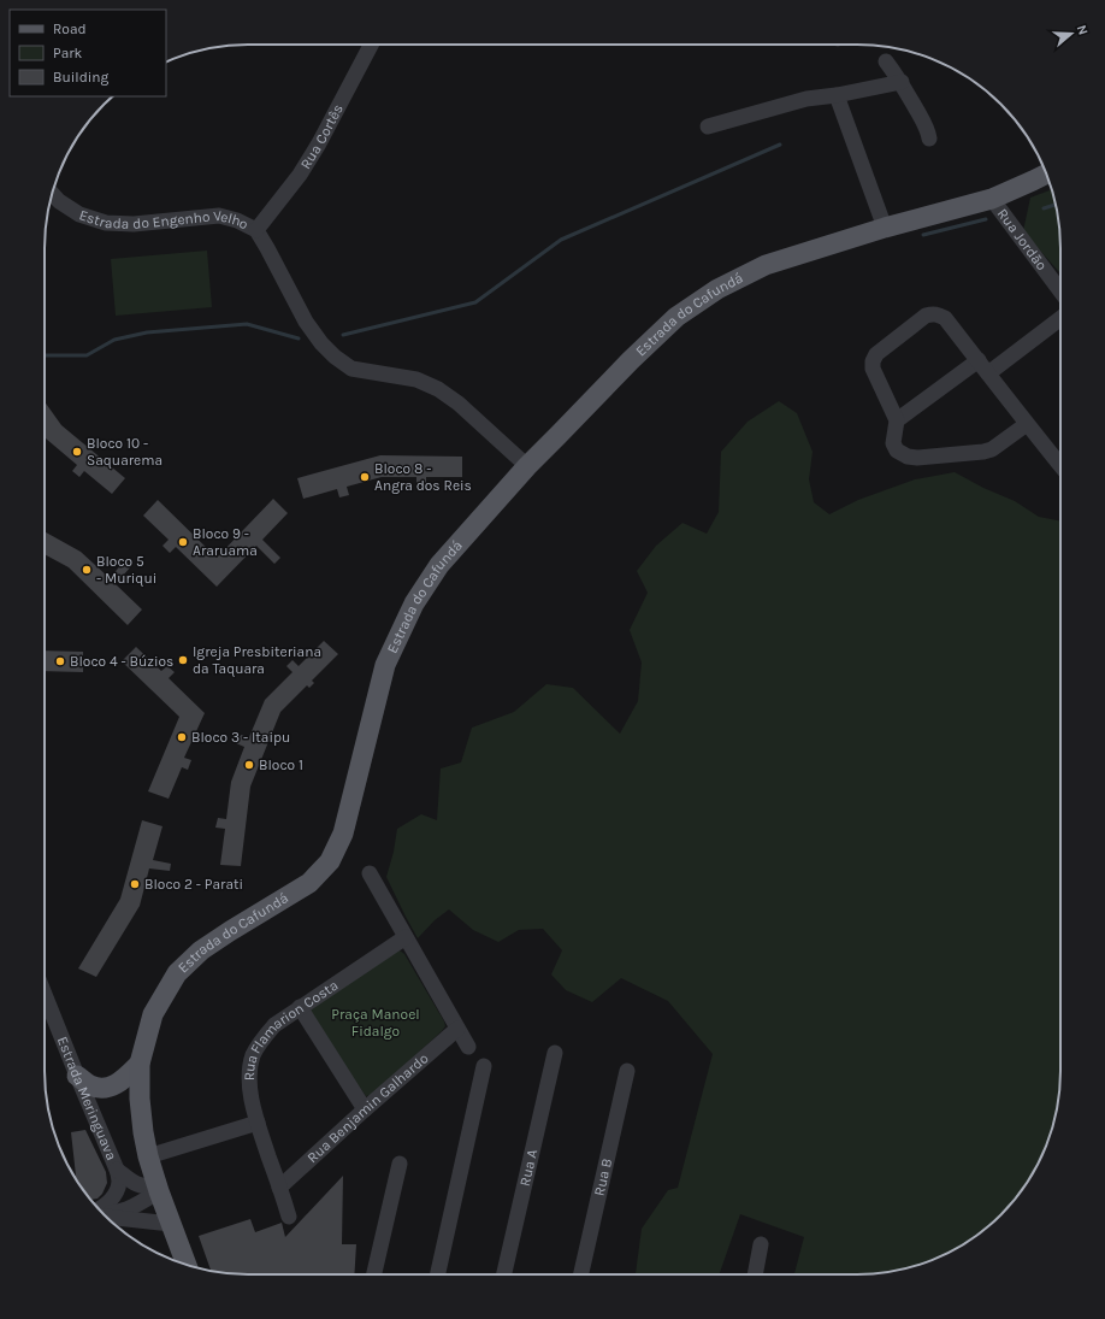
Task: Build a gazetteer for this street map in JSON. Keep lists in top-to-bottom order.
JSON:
{
  "streets": {
    "main road": ["Estrada do Cafundá"],
    "street": [
      "Rua Cortês",
      "Estrada do Engenho Velho",
      "Rua Jordão",
      "Rua Flamarion Costa",
      "Estrada Meringuava",
      "Rua Benjamin Galhardo",
      "Rua A",
      "Rua B"
    ]
  },
  "crossings": [
    ["Rua Cortês", "Estrada do Engenho Velho"],
    ["Estrada do Engenho Velho", "Estrada do Cafundá"],
    ["Rua Jordão", "Estrada do Cafundá"],
    ["Estrada do Cafundá", "Estrada Meringuava"],
    ["Rua Flamarion Costa", "Rua Benjamin Galhardo"]
  ],
  "parks": ["Praça Manoel Fidalgo"],
  "places": [
    "Bloco 10 - Saquarema",
    "Bloco 8 - Angra dos Reis",
    "Bloco 9 - Araruama",
    "Bloco 5 - Muriqui",
    "Igreja Presbiteriana da Taquara",
    "Bloco 4 - Búzios",
    "Bloco 3 - Itaipu",
    "Bloco 1",
    "Bloco 2 - Parati"
  ],
  "legend": ["Road", "Park", "Building"],
  "north": "right"
}
